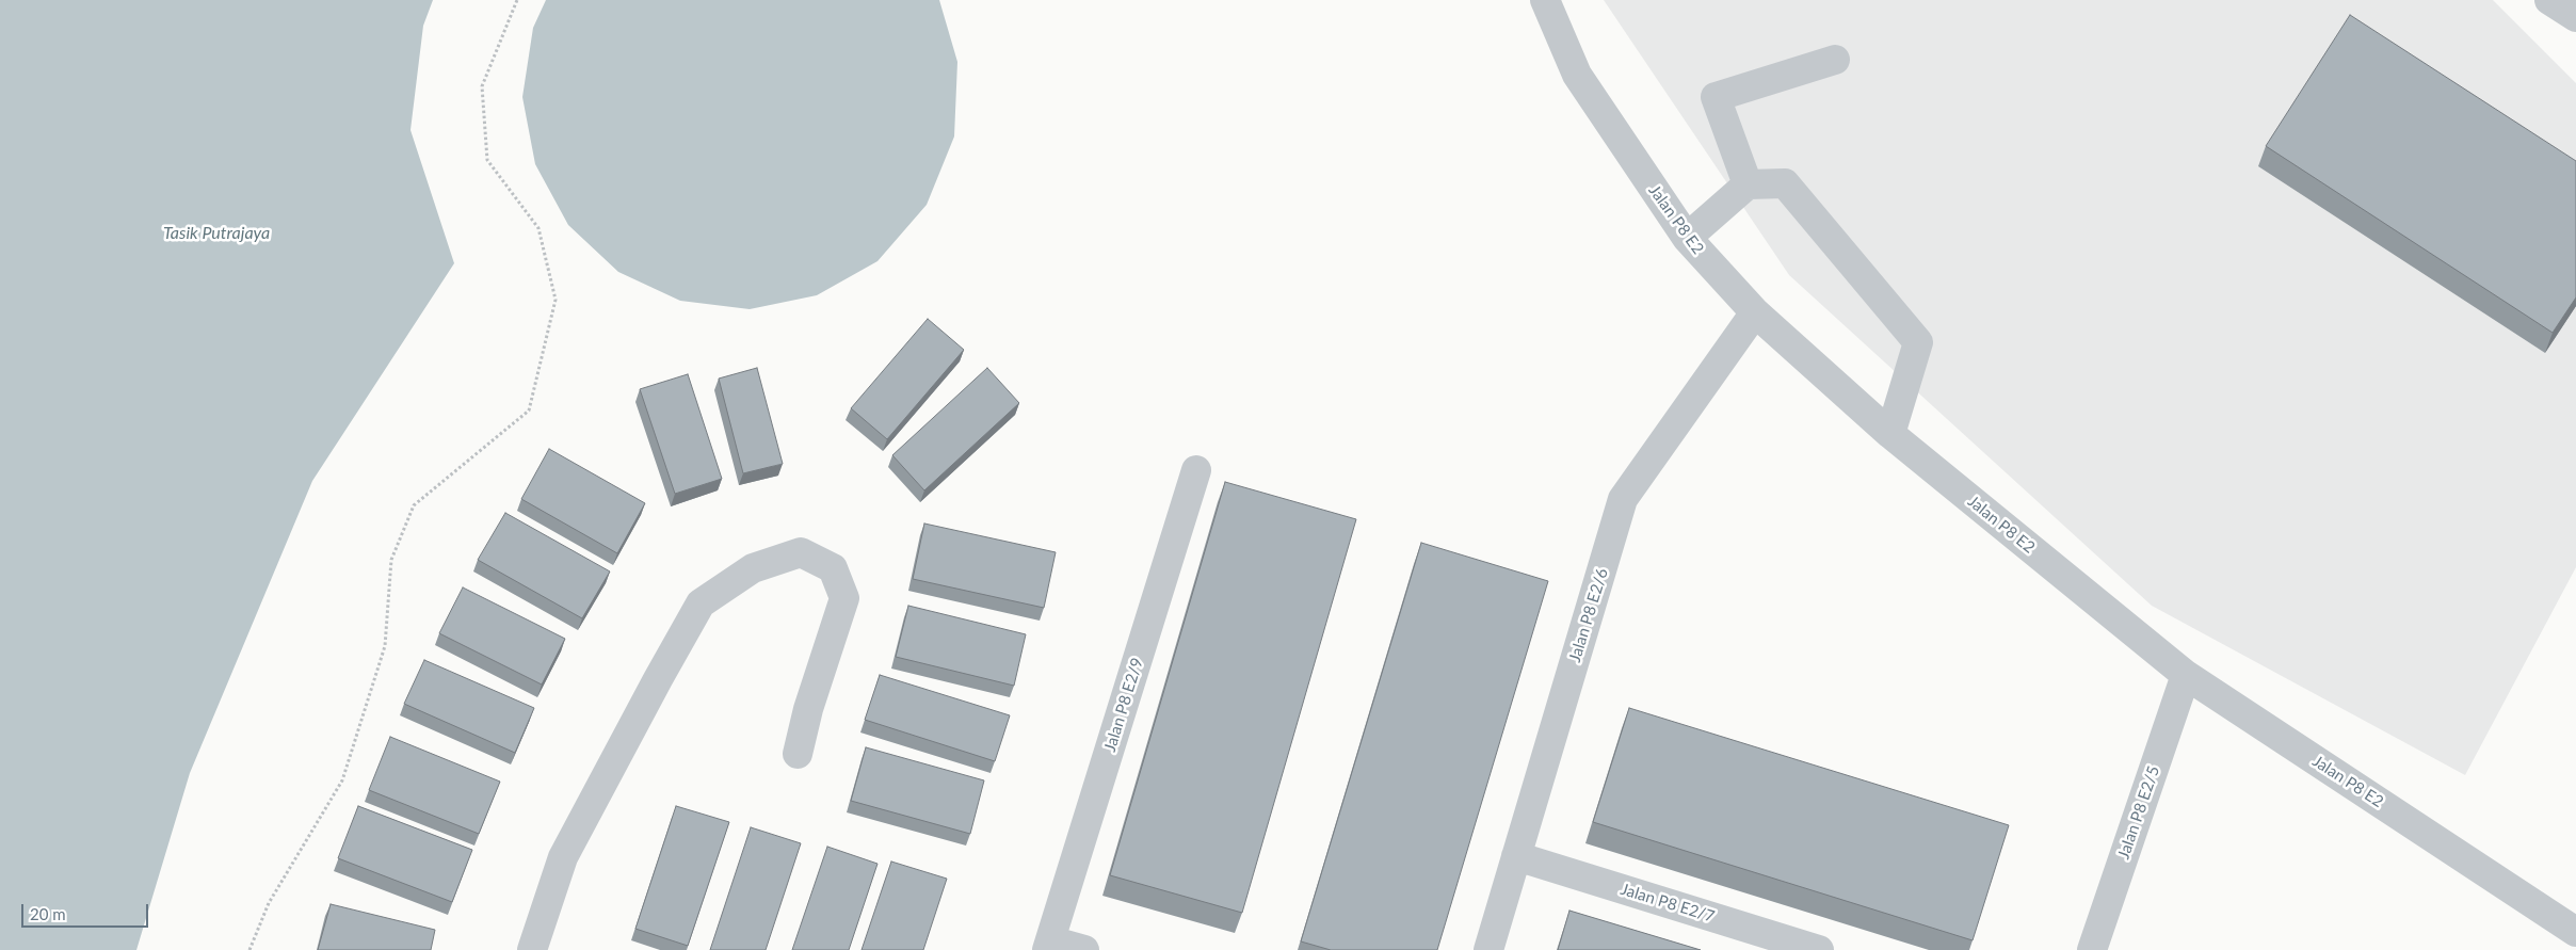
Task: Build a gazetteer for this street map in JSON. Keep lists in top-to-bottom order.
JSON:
{
  "streets": {
    "street": [
      "Jalan P8 E2",
      "Jalan P8 E2/6",
      "Jalan P8 E2/9",
      "Jalan P8 E2/5",
      "Jalan P8 E2/7"
    ]
  },
  "crossings": [
    ["Jalan P8 E2", "Jalan P8 E2/6"],
    ["Jalan P8 E2", "Jalan P8 E2/5"],
    ["Jalan P8 E2/6", "Jalan P8 E2/7"]
  ],
  "water": ["Tasik Putrajaya"],
  "scale_bar": "20 m"
}
